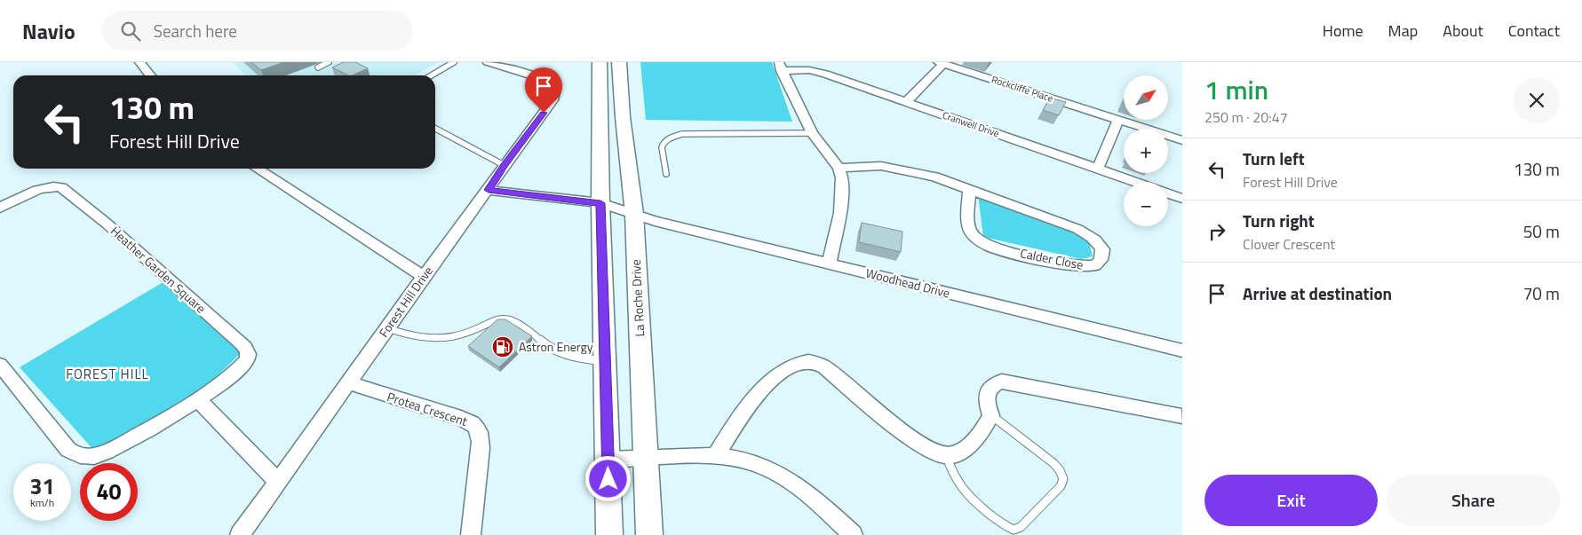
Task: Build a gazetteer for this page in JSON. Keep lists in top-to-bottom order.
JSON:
{
  "streets": {
    "street": [
      "Rockcliffe Place",
      "Cranwell Drive",
      "Calder Close",
      "Heather Garden Square",
      "Woodhead Drive",
      "La Roche Drive",
      "Forest Hill Drive",
      "Protea Crescent"
    ]
  },
  "crossings": [
    ["Cranwell Drive", "Calder Close"],
    ["Cranwell Drive", "Woodhead Drive"],
    ["Woodhead Drive", "La Roche Drive"],
    ["Forest Hill Drive", "Protea Crescent"]
  ],
  "districts": ["FOREST HILL"],
  "places": {
    "fuel station": ["Astron Energy"]
  },
  "north": "top right",
  "page": {
    "header": "Navio",
    "search": "Search here",
    "nav": [
      "Home",
      "Map",
      "About",
      "Contact"
    ],
    "heading": ["1 min", "250 m · 20:47"],
    "map_buttons": ["+", "−"],
    "turn": ["130 m", "Forest Hill Drive"],
    "list": [
      {
        "name": "Turn left",
        "note": "Forest Hill Drive",
        "value": "130 m"
      },
      {
        "name": "Turn right",
        "note": "Clover Crescent",
        "value": "50 m"
      },
      {
        "name": "Arrive at destination",
        "value": "70 m"
      }
    ],
    "speed": "31 km/h",
    "limit": "40",
    "buttons": ["Exit", "Share"]
  }
}
